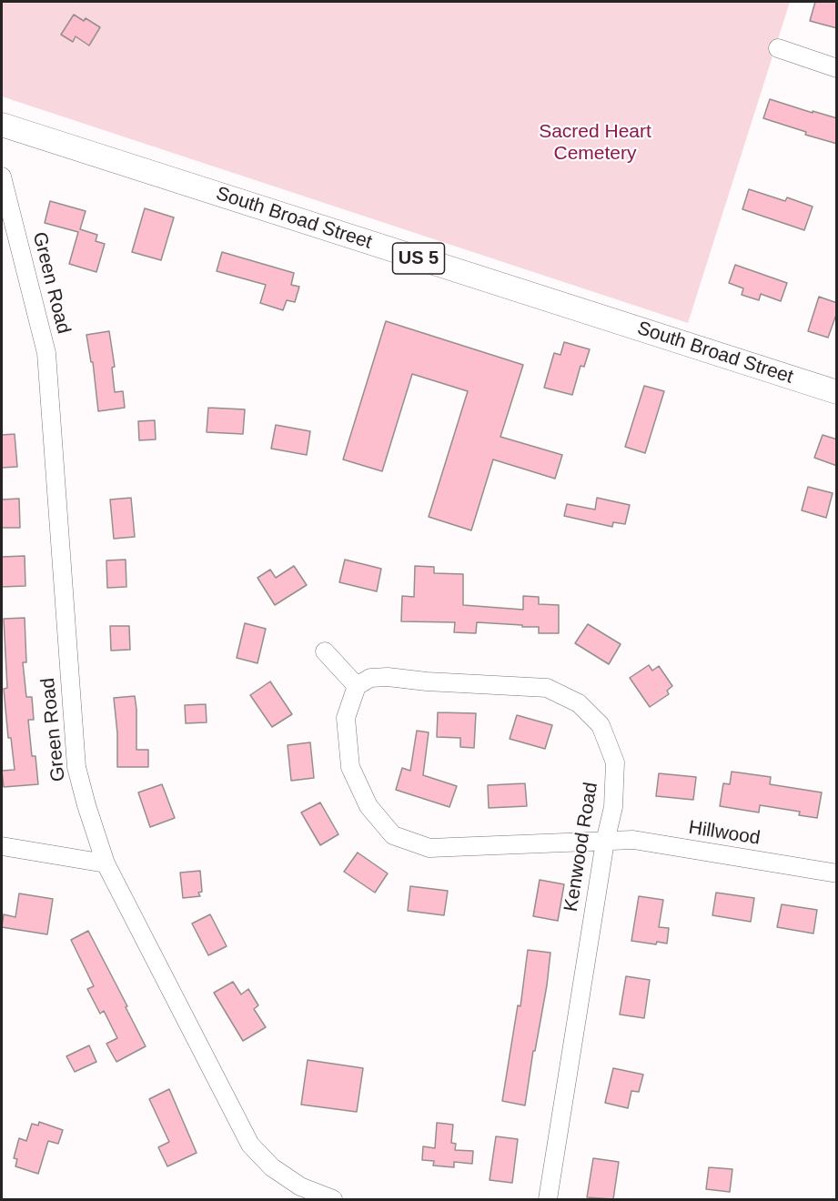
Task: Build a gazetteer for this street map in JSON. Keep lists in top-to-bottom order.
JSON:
{
  "streets": {
    "main road": ["South Broad Street", "US 5"],
    "street": ["Green Road", "Hillwood", "Kenwood Road"]
  },
  "crossings": [
    ["Hillwood", "Kenwood Road"]
  ],
  "parks": ["Sacred Heart Cemetery"]
}
